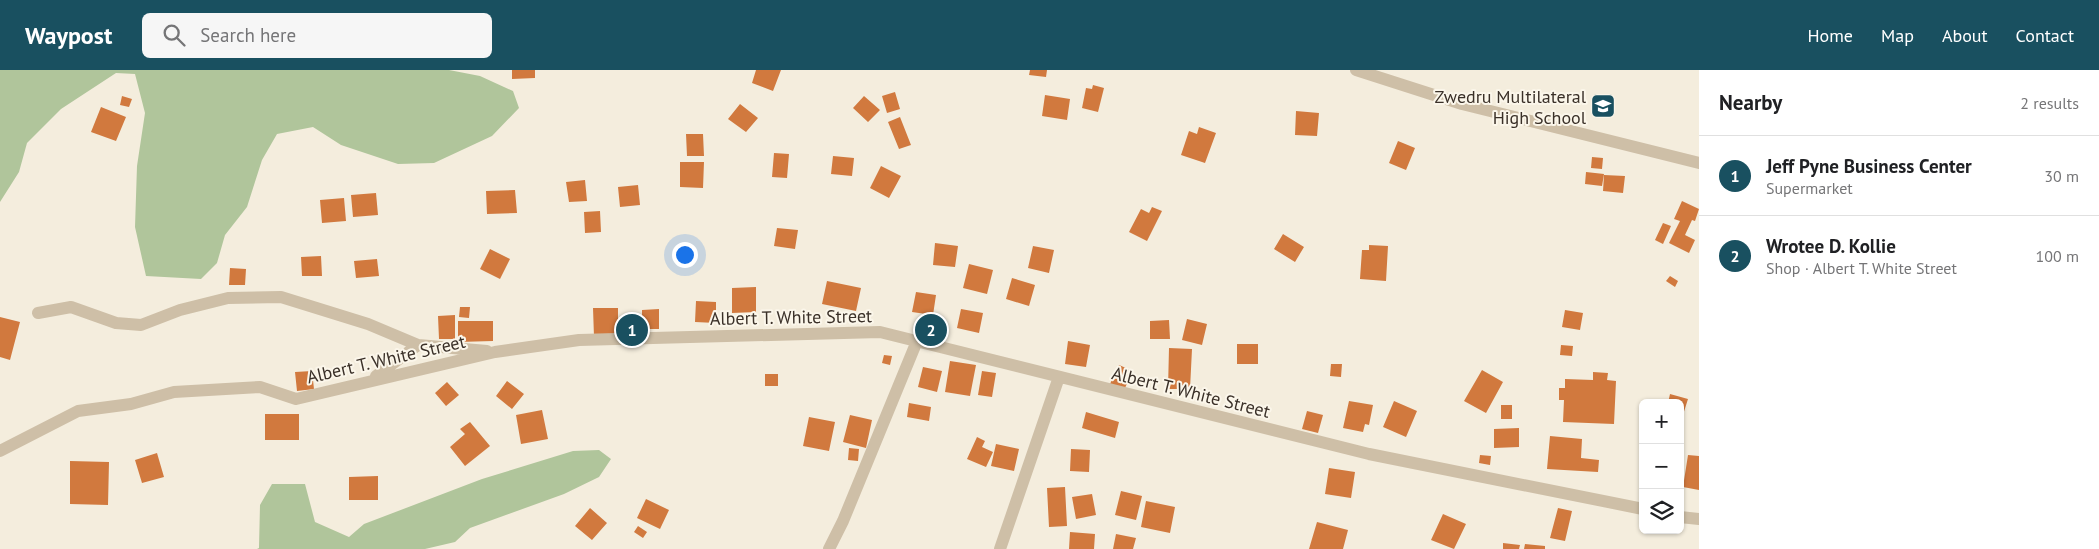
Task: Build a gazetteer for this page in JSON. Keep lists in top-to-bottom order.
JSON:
{
  "streets": {
    "street": ["Albert T. White Street"]
  },
  "places": {
    "school or university": ["Zwedru Multilateral High School"]
  },
  "page": {
    "header": "Waypost",
    "search": "Search here",
    "nav": [
      "Home",
      "Map",
      "About",
      "Contact"
    ],
    "heading": ["Nearby", "2 results"],
    "list": [
      {
        "mark": "1",
        "name": "Jeff Pyne Business Center",
        "note": "Supermarket",
        "value": "30 m"
      },
      {
        "mark": "2",
        "name": "Wrotee D. Kollie",
        "note": "Shop · Albert T. White Street",
        "value": "100 m"
      }
    ],
    "pins": ["1", "2"],
    "map_buttons": ["+", "−"]
  }
}
